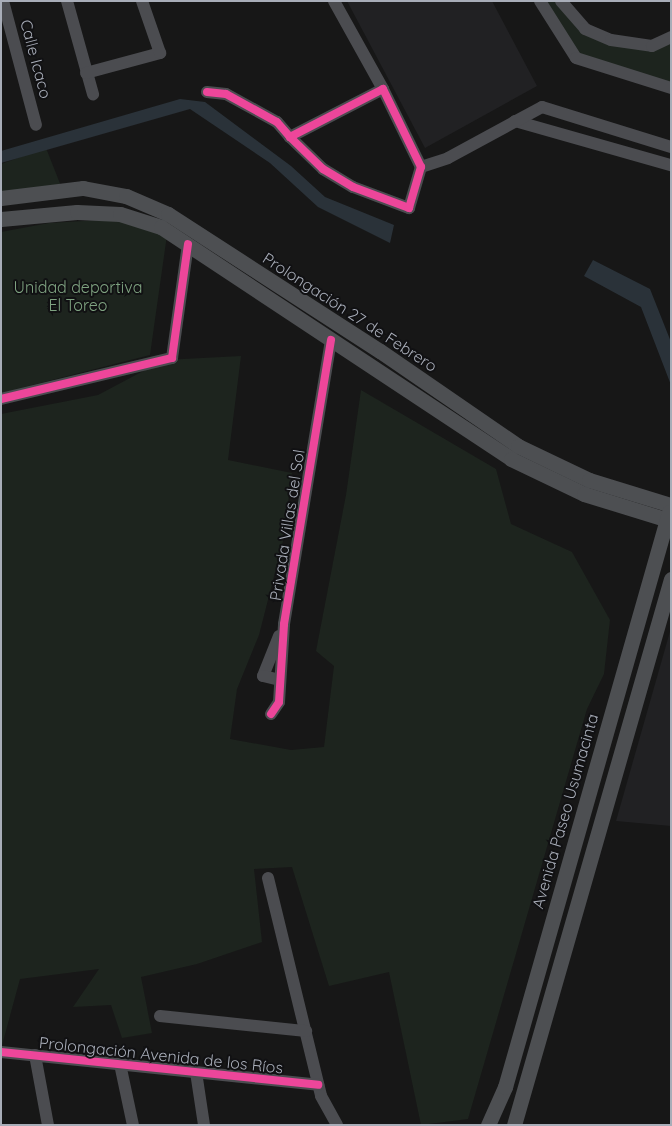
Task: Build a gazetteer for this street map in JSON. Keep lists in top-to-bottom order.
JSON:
{
  "streets": {
    "main road": ["Prolongación 27 de Febrero", "Avenida Paseo Usumacinta"],
    "street": ["Calle Icaco", "Privada Villas del Sol", "Prolongación Avenida de los Ríos"]
  },
  "crossings": [
    ["Prolongación 27 de Febrero", "Privada Villas del Sol"],
    ["Prolongación 27 de Febrero", "Avenida Paseo Usumacinta"]
  ],
  "parks": ["Unidad deportiva El Toreo"]
}
